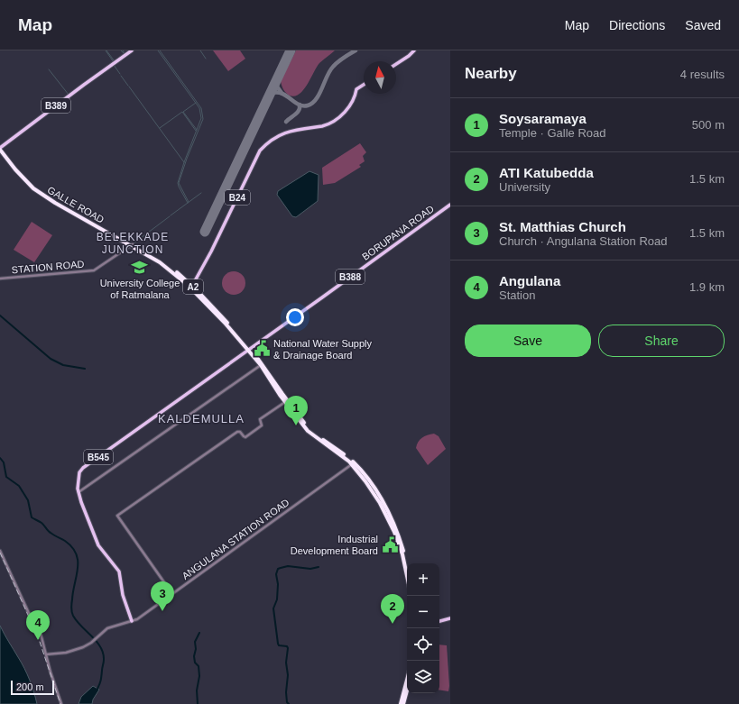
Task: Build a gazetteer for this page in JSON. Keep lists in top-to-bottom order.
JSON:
{
  "streets": {
    "highway": ["GALLE ROAD", "A2"],
    "main road": [
      "B389",
      "B24",
      "BORUPANA ROAD",
      "B388",
      "B545"
    ],
    "street": ["STATION ROAD", "ANGULANA STATION ROAD"]
  },
  "crossings": [
    ["B389", "GALLE ROAD"],
    ["B24", "GALLE ROAD"],
    ["GALLE ROAD", "BORUPANA ROAD"],
    ["GALLE ROAD", "STATION ROAD"],
    ["GALLE ROAD", "B545"],
    ["GALLE ROAD", "ANGULANA STATION ROAD"],
    ["BORUPANA ROAD", "B545"],
    ["B545", "ANGULANA STATION ROAD"]
  ],
  "districts": ["BELEKKADE JUNCTION", "KALDEMULLA"],
  "places": {
    "school or university": ["University College of Ratmalana"],
    "public building": ["National Water Supply & Drainage Board", "Industrial Development Board"]
  },
  "scale_bar": "200 m",
  "north": "top",
  "page": {
    "header": "Map",
    "nav": ["Map", "Directions", "Saved"],
    "heading": ["Nearby", "4 results"],
    "list": [
      {
        "mark": "1",
        "name": "Soysaramaya",
        "note": "Temple · Galle Road",
        "value": "500 m"
      },
      {
        "mark": "2",
        "name": "ATI Katubedda",
        "note": "University",
        "value": "1.5 km"
      },
      {
        "mark": "3",
        "name": "St. Matthias Church",
        "note": "Church · Angulana Station Road",
        "value": "1.5 km"
      },
      {
        "mark": "4",
        "name": "Angulana",
        "note": "Station",
        "value": "1.9 km"
      }
    ],
    "buttons": ["Save", "Share"],
    "pins": [
      "1",
      "3",
      "2",
      "4"
    ],
    "map_buttons": ["+", "−"],
    "scale": "200 m"
  }
}
